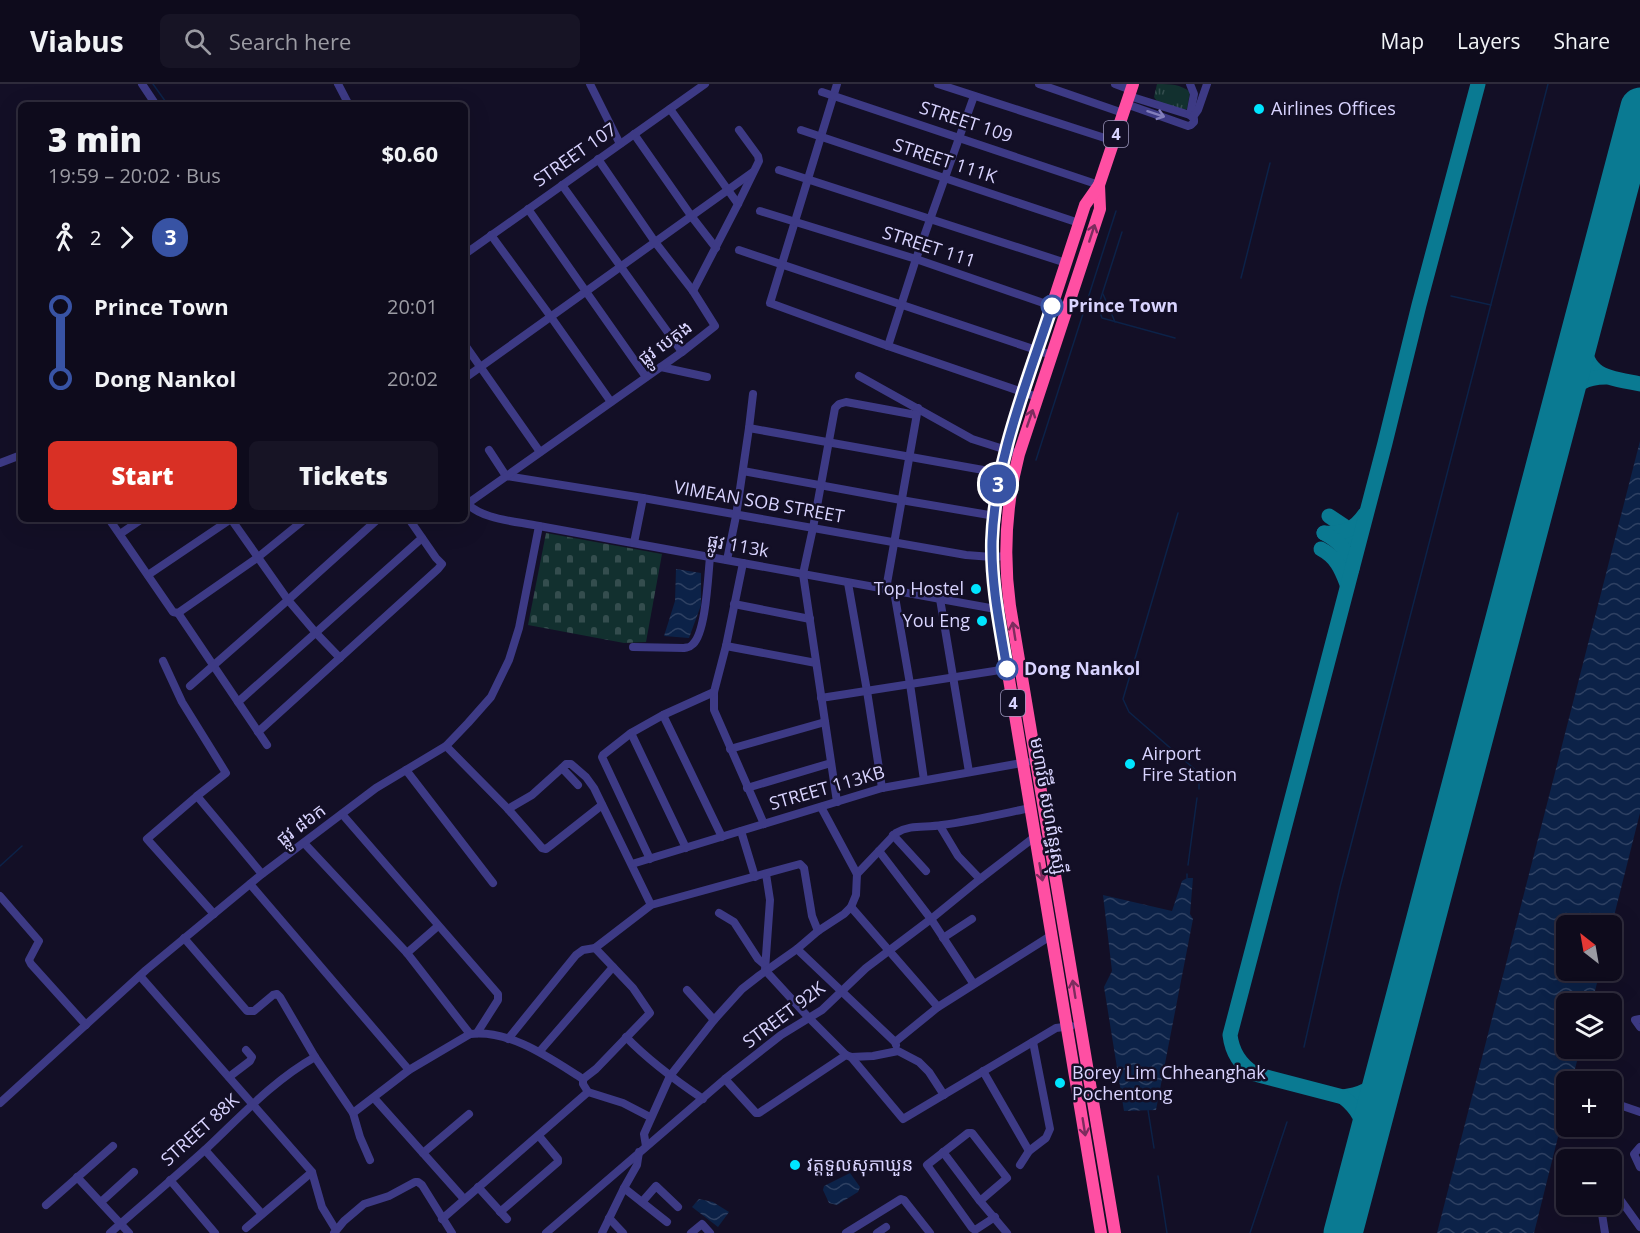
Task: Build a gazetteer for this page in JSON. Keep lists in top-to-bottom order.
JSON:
{
  "streets": {
    "highway": ["4", "មហាវិថី សហព័ន្ធរុស្ស៊ី"],
    "street": [
      "STREET 109",
      "STREET 107",
      "STREET 111K",
      "STREET 111",
      "ផ្លូវ បេតុង",
      "VIMEAN SOB STREET",
      "ផ្លូវ 113k",
      "STREET 113KB",
      "ផ្លូវ ៨៦ក",
      "STREET 92K",
      "STREET 88K"
    ]
  },
  "crossings": [
    ["STREET 109", "មហាវិថី សហព័ន្ធរុស្ស៊ី"],
    ["STREET 107", "ផ្លូវ បេតុង"],
    ["STREET 111K", "មហាវិថី សហព័ន្ធរុស្ស៊ី"],
    ["STREET 111", "មហាវិថី សហព័ន្ធរុស្ស៊ី"],
    ["ផ្លូវ បេតុង", "VIMEAN SOB STREET"],
    ["VIMEAN SOB STREET", "មហាវិថី សហព័ន្ធរុស្ស៊ី"],
    ["ផ្លូវ 113k", "មហាវិថី សហព័ន្ធរុស្ស៊ី"],
    ["ផ្លូវ 113k", "ផ្លូវ ៨៦ក"],
    ["STREET 113KB", "មហាវិថី សហព័ន្ធរុស្ស៊ី"],
    ["មហាវិថី សហព័ន្ធរុស្ស៊ី", "STREET 92K"]
  ],
  "places": [
    "Airlines Offices",
    "Prince Town",
    "Top Hostel",
    "You Eng",
    "Dong Nankol",
    "Airport Fire Station",
    "Borey Lim Chheanghak Pochentong",
    "វត្តទួលសុភាឃួន"
  ],
  "lines": ["bus line 3"],
  "north": "top left",
  "page": {
    "header": "Viabus",
    "search": "Search here",
    "nav": ["Map", "Layers", "Share"],
    "on_map": "3",
    "heading": ["3 min", "19:59 – 20:02 · Bus", "$0.60"],
    "legs": ["2", "3"],
    "list": [
      {
        "name": "Prince Town",
        "value": "20:01"
      },
      {
        "name": "Dong Nankol",
        "value": "20:02"
      }
    ],
    "buttons": ["Start", "Tickets"],
    "map_buttons": ["+", "−"]
  }
}
